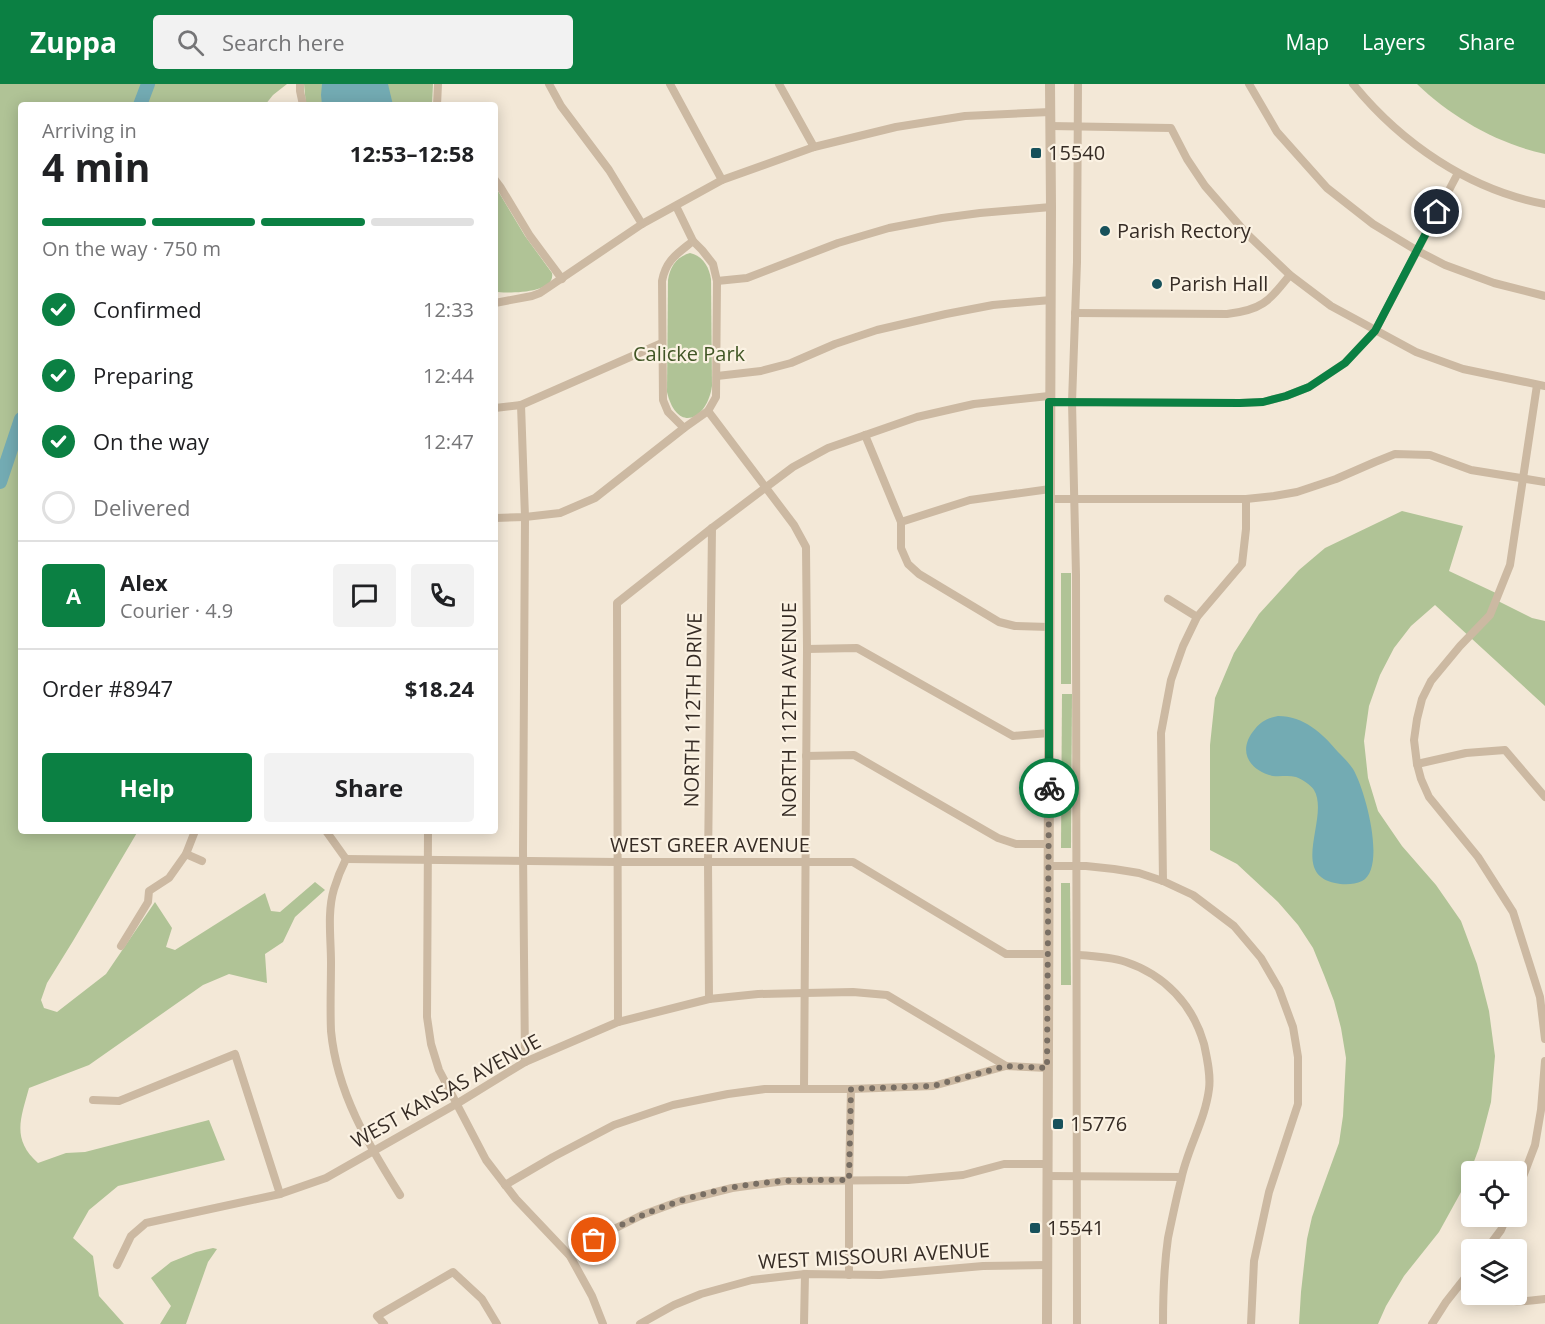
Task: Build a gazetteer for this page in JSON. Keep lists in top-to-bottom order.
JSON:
{
  "streets": {
    "street": [
      "NORTH 112TH DRIVE",
      "NORTH 112TH AVENUE",
      "WEST GREER AVENUE",
      "WEST KANSAS AVENUE",
      "WEST MISSOURI AVENUE"
    ]
  },
  "crossings": [
    ["NORTH 112TH DRIVE", "WEST GREER AVENUE"],
    ["NORTH 112TH DRIVE", "WEST KANSAS AVENUE"],
    ["NORTH 112TH AVENUE", "WEST GREER AVENUE"],
    ["NORTH 112TH AVENUE", "WEST KANSAS AVENUE"]
  ],
  "parks": ["Calicke Park"],
  "places": {
    "transit": ["15540", "15776", "15541"],
    "other": ["Parish Rectory", "Parish Hall"]
  },
  "page": {
    "header": "Zuppa",
    "search": "Search here",
    "nav": ["Map", "Layers", "Share"],
    "heading": ["4 min", "Arriving in", "12:53–12:58"],
    "panel": [
      "Alex",
      "Courier · 4.9",
      "Order #8947",
      "$18.24"
    ],
    "bar": "On the way · 750 m",
    "list": [
      ["Confirmed", "12:33"],
      ["Preparing", "12:44"],
      ["On the way", "12:47"],
      "Delivered"
    ],
    "round": "A",
    "buttons": ["Help", "Share"]
  }
}
